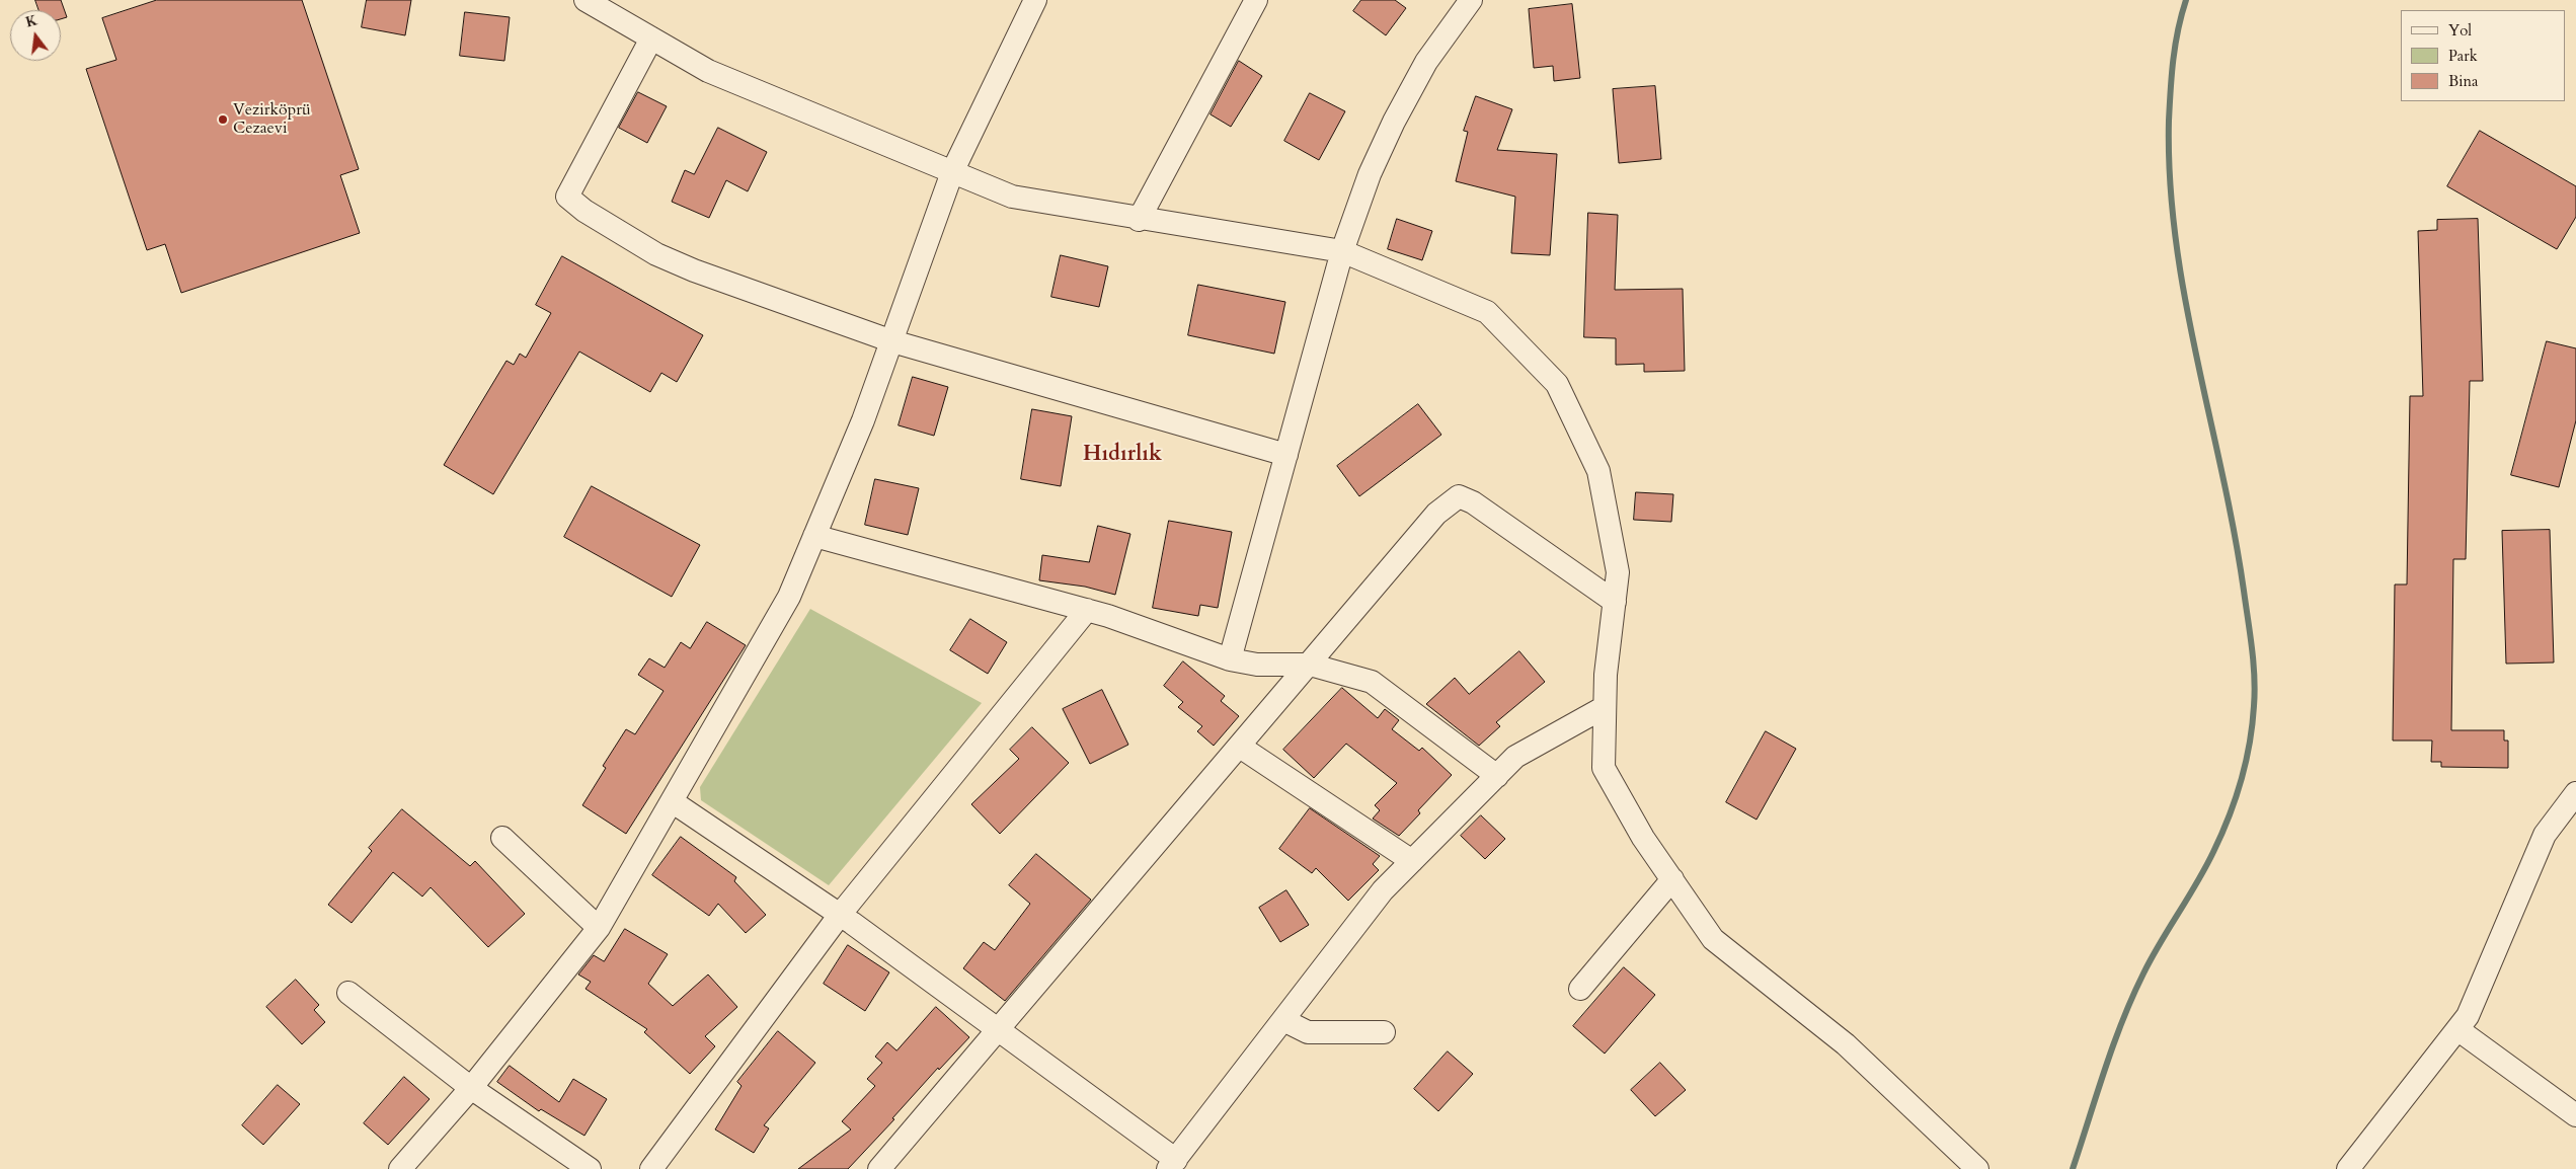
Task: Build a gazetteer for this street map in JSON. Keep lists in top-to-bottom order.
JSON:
{
  "districts": ["Hıdırlık"],
  "places": ["Vezirköprü Cezaevi"],
  "legend": ["Yol", "Park", "Bina"],
  "north": "top"
}
